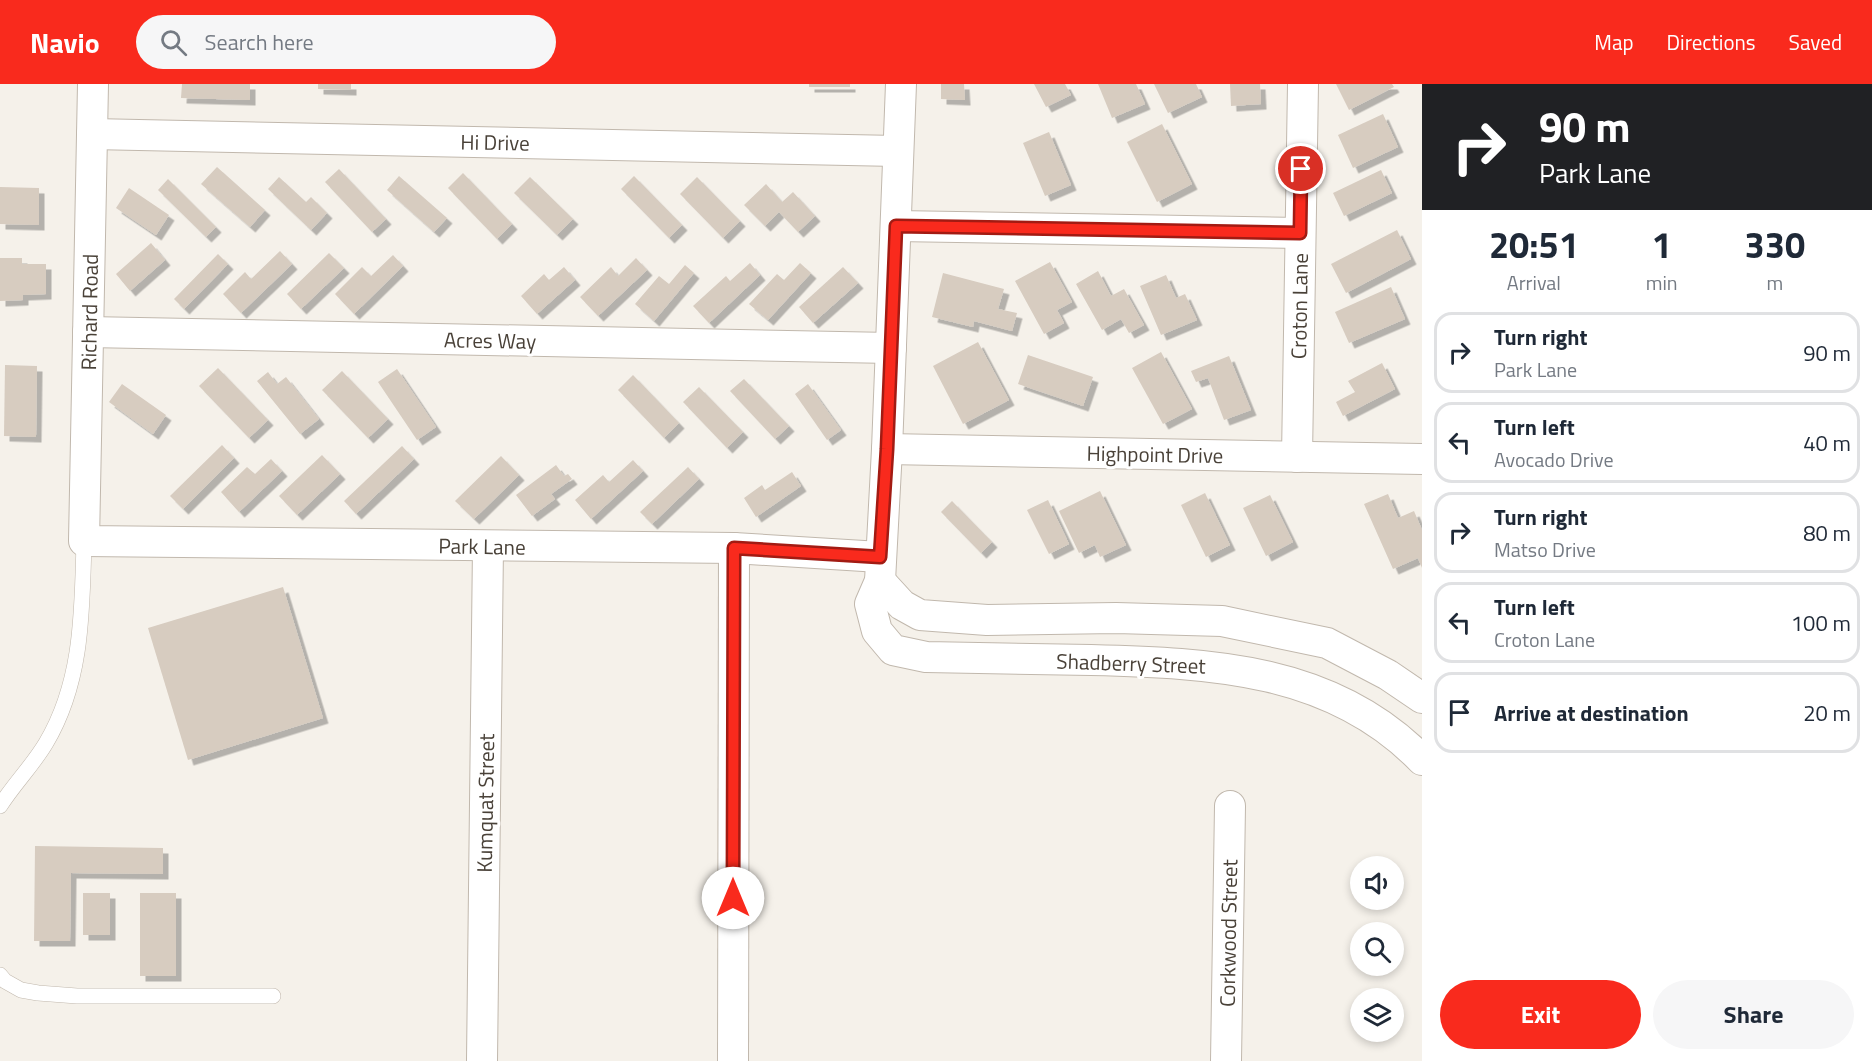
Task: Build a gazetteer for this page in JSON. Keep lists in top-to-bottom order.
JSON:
{
  "streets": {
    "street": [
      "Hi Drive",
      "Croton Lane",
      "Richard Road",
      "Acres Way",
      "Highpoint Drive",
      "Park Lane",
      "Shadberry Street",
      "Kumquat Street",
      "Corkwood Street"
    ]
  },
  "crossings": [
    ["Hi Drive", "Richard Road"],
    ["Croton Lane", "Highpoint Drive"],
    ["Richard Road", "Acres Way"],
    ["Richard Road", "Park Lane"],
    ["Park Lane", "Shadberry Street"],
    ["Park Lane", "Kumquat Street"]
  ],
  "page": {
    "header": "Navio",
    "search": "Search here",
    "nav": ["Map", "Directions", "Saved"],
    "turn": ["90 m", "Park Lane"],
    "eta": [
      "20:51",
      "Arrival",
      "1",
      "min",
      "330",
      "m"
    ],
    "list": [
      {
        "name": "Turn right",
        "note": "Park Lane",
        "value": "90 m"
      },
      {
        "name": "Turn left",
        "note": "Avocado Drive",
        "value": "40 m"
      },
      {
        "name": "Turn right",
        "note": "Matso Drive",
        "value": "80 m"
      },
      {
        "name": "Turn left",
        "note": "Croton Lane",
        "value": "100 m"
      },
      {
        "name": "Arrive at destination",
        "value": "20 m"
      }
    ],
    "buttons": ["Exit", "Share"]
  }
}
